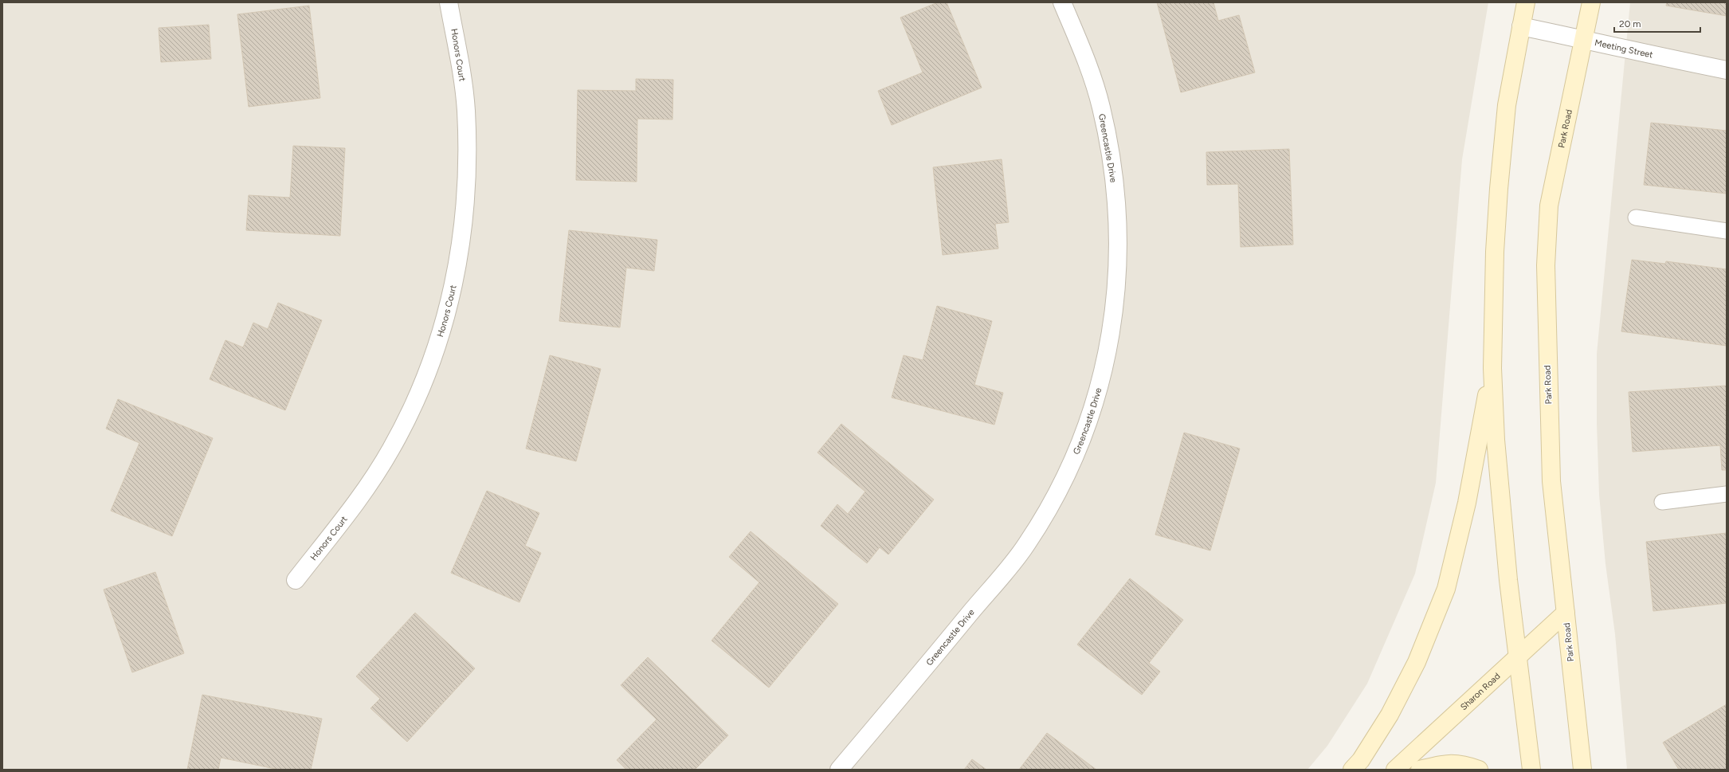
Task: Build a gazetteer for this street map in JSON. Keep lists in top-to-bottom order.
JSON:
{
  "streets": {
    "main road": ["Park Road", "Sharon Road"],
    "street": ["Meeting Street", "Honors Court", "Greencastle Drive"]
  },
  "crossings": [
    ["Meeting Street", "Park Road"],
    ["Park Road", "Sharon Road"]
  ],
  "scale_bar": "20 m"
}
